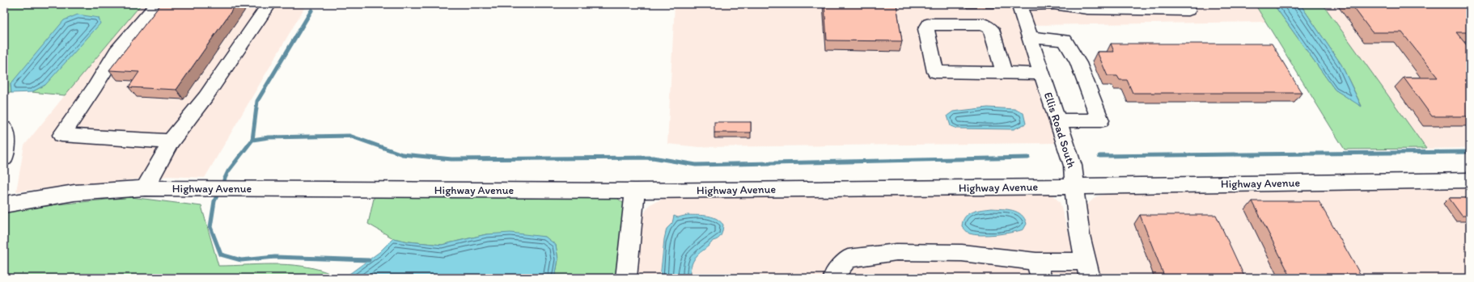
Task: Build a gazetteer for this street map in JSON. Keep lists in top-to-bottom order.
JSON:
{
  "streets": {
    "street": ["Ellis Road South", "Highway Avenue"]
  },
  "crossings": [
    ["Ellis Road South", "Highway Avenue"]
  ]
}
